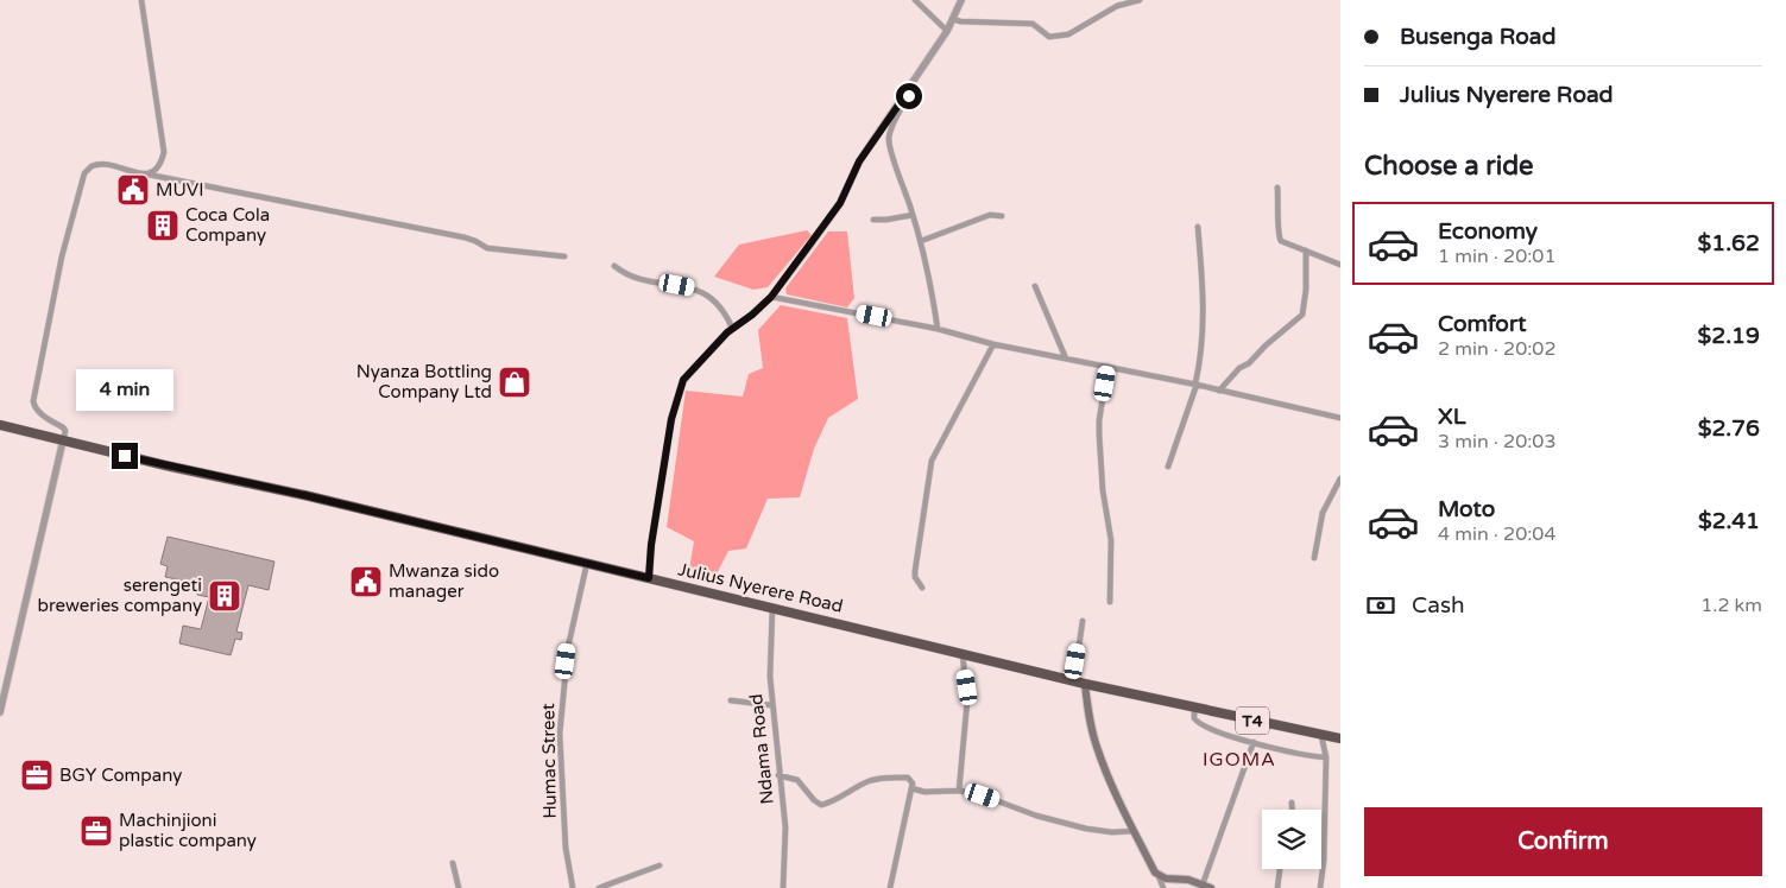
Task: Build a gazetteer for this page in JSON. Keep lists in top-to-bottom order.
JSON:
{
  "streets": {
    "highway": ["Julius Nyerere Road", "T4"],
    "street": ["Ndama Road", "Humac Street"]
  },
  "crossings": [
    ["Julius Nyerere Road", "Ndama Road"],
    ["Julius Nyerere Road", "Humac Street"]
  ],
  "districts": ["IGOMA"],
  "places": {
    "public building": ["MUVI", "Mwanza sido manager"],
    "building": ["Coca Cola Company", "serengeti breweries company"],
    "shop": ["Nyanza Bottling Company Ltd"],
    "office": ["BGY Company", "Machinjioni plastic company"]
  },
  "page": {
    "banner": ["Busenga Road", "Julius Nyerere Road"],
    "heading": "Choose a ride",
    "list": [
      {
        "name": "Economy",
        "note": "1 min · 20:01",
        "value": "$1.62"
      },
      {
        "name": "Comfort",
        "note": "2 min · 20:02",
        "value": "$2.19"
      },
      {
        "name": "XL",
        "note": "3 min · 20:03",
        "value": "$2.76"
      },
      {
        "name": "Moto",
        "note": "4 min · 20:04",
        "value": "$2.41"
      }
    ],
    "bubble": "4 min",
    "pay": ["Cash", "1.2 km"],
    "buttons": "Confirm"
  }
}
